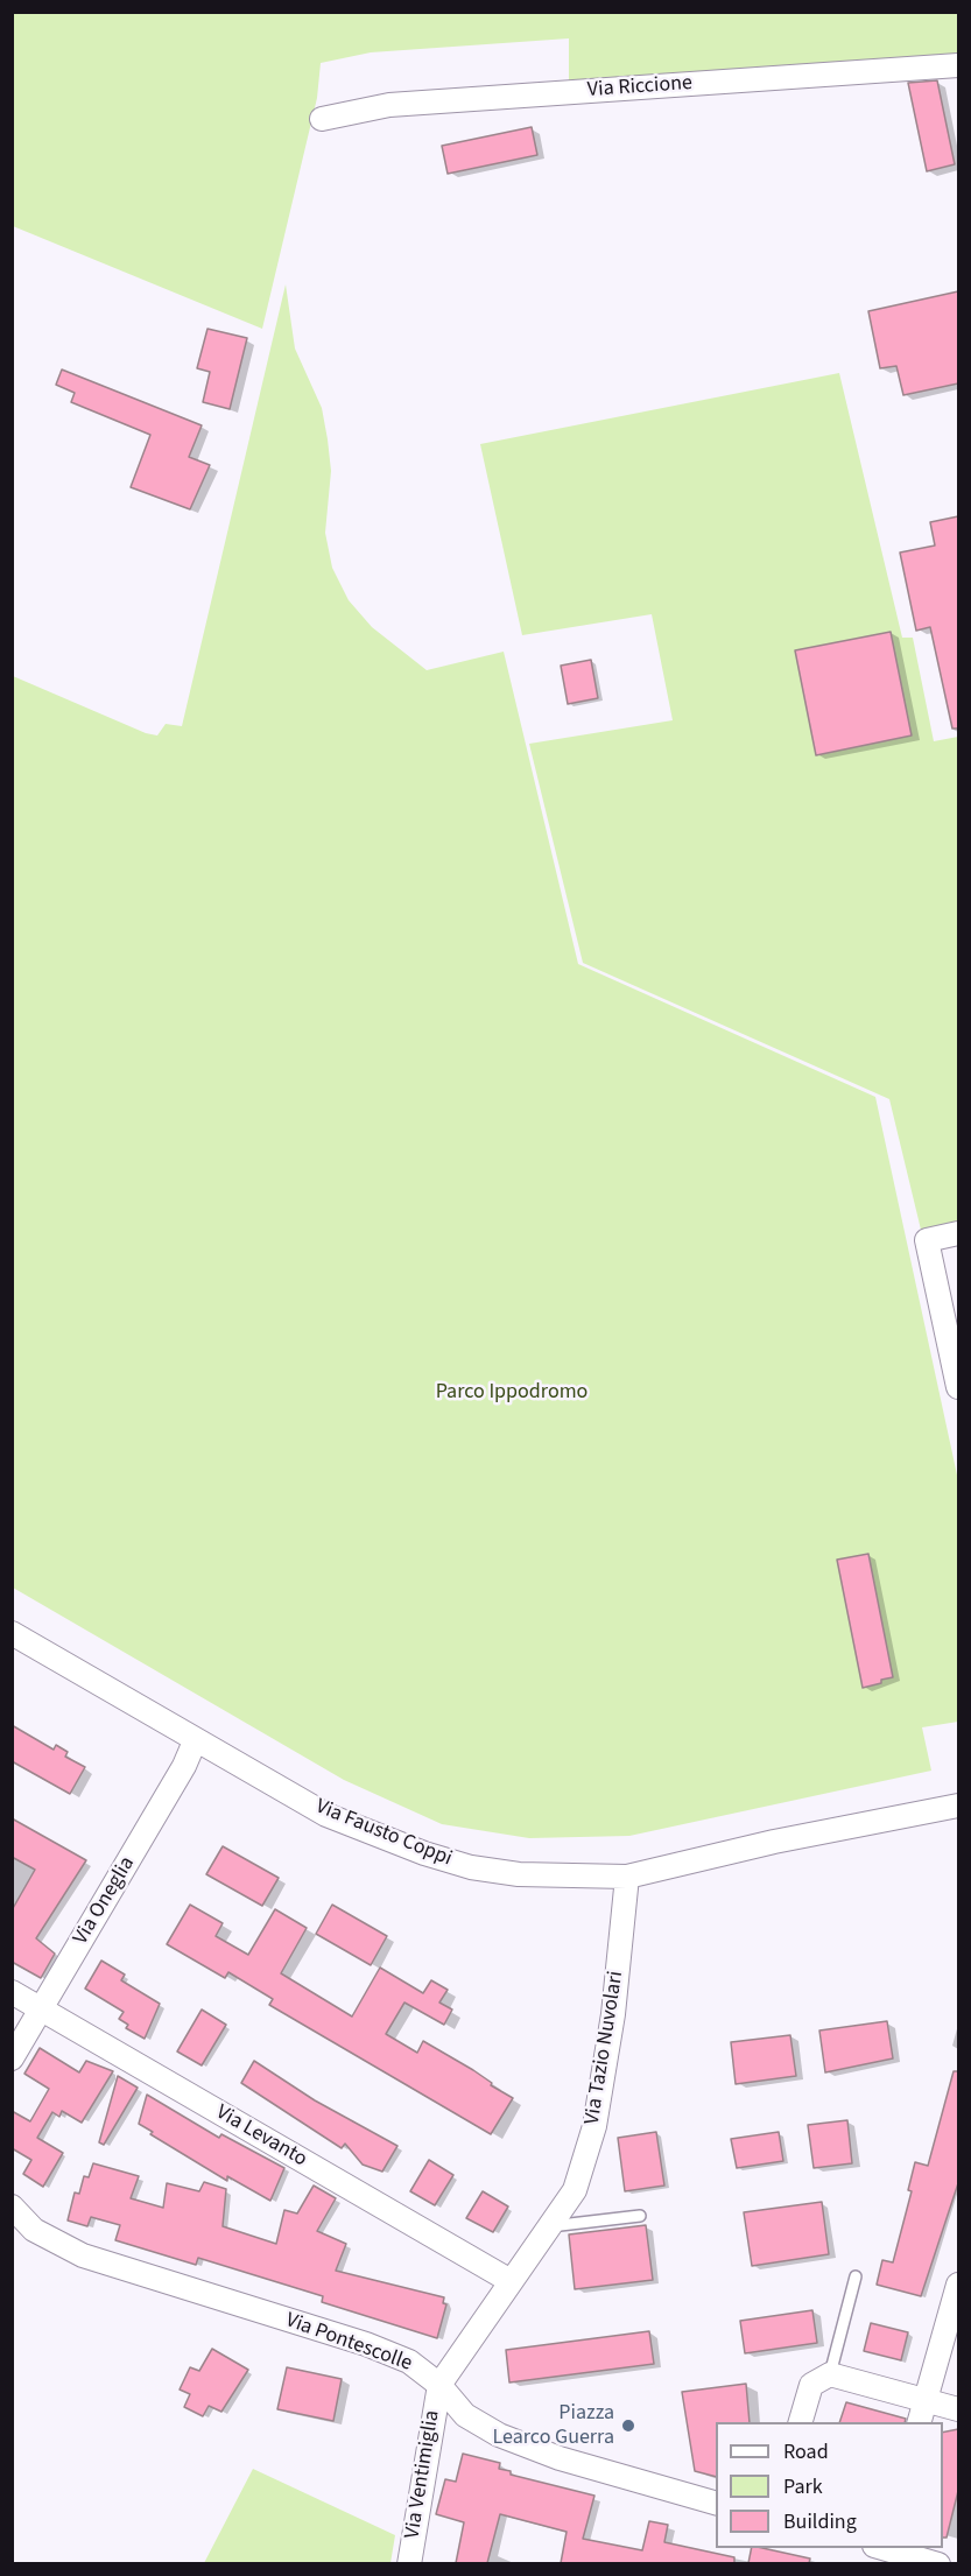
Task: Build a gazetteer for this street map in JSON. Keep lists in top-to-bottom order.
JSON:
{
  "streets": {
    "street": [
      "Via Riccione",
      "Via Fausto Coppi",
      "Via Oneglia",
      "Via Tazio Nuvolari",
      "Via Levanto",
      "Via Pontescolle",
      "Via Ventimiglia"
    ]
  },
  "crossings": [
    ["Via Fausto Coppi", "Via Oneglia"],
    ["Via Fausto Coppi", "Via Tazio Nuvolari"],
    ["Via Oneglia", "Via Levanto"],
    ["Via Tazio Nuvolari", "Via Levanto"],
    ["Via Tazio Nuvolari", "Via Pontescolle"],
    ["Via Tazio Nuvolari", "Via Ventimiglia"],
    ["Via Pontescolle", "Via Ventimiglia"]
  ],
  "parks": ["Parco Ippodromo"],
  "places": ["Piazza Learco Guerra"],
  "legend": ["Road", "Park", "Building"]
}
